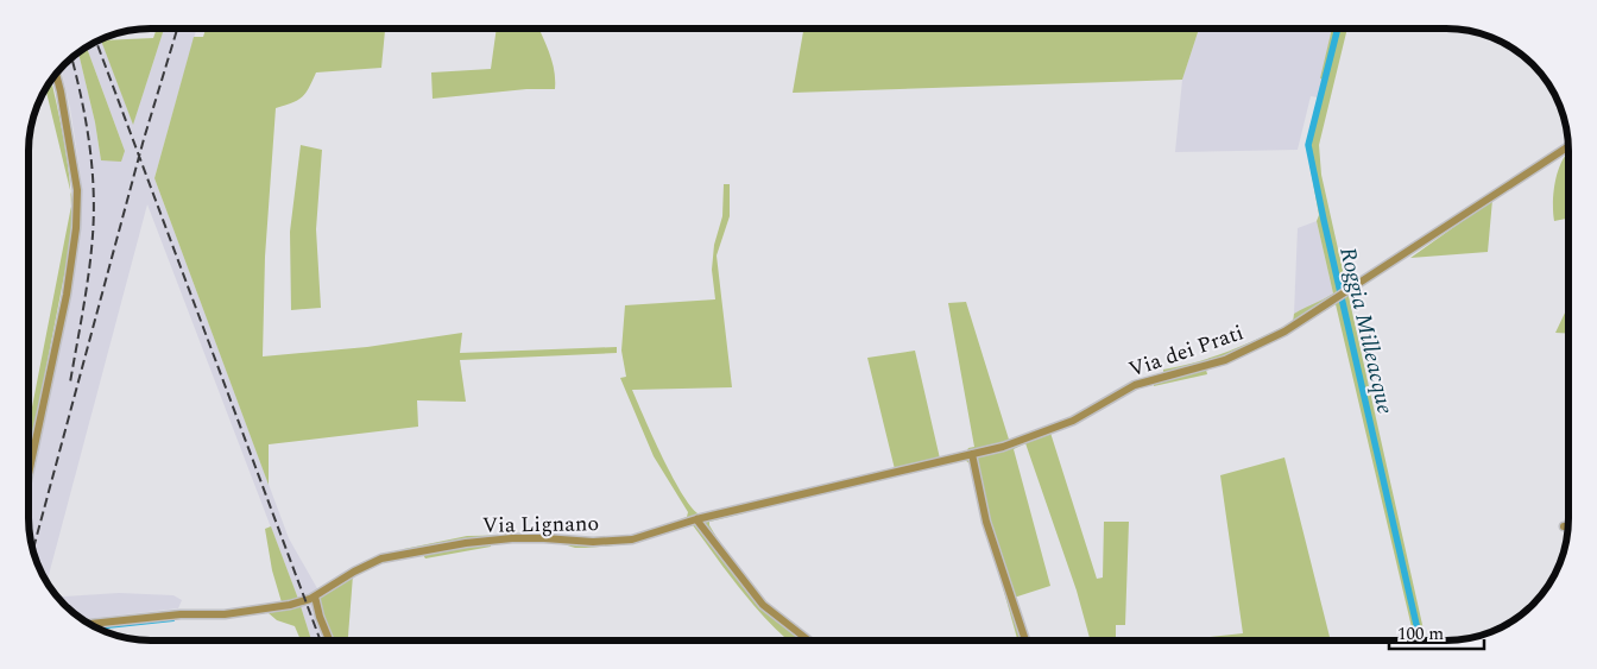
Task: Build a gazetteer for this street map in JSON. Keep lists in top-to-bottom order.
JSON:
{
  "streets": {
    "street": ["Via dei Prati", "Via Lignano"]
  },
  "crossings": [
    ["Via dei Prati", "Via Lignano"]
  ],
  "water": ["Roggia Milleacque"],
  "scale_bar": "100 m"
}
